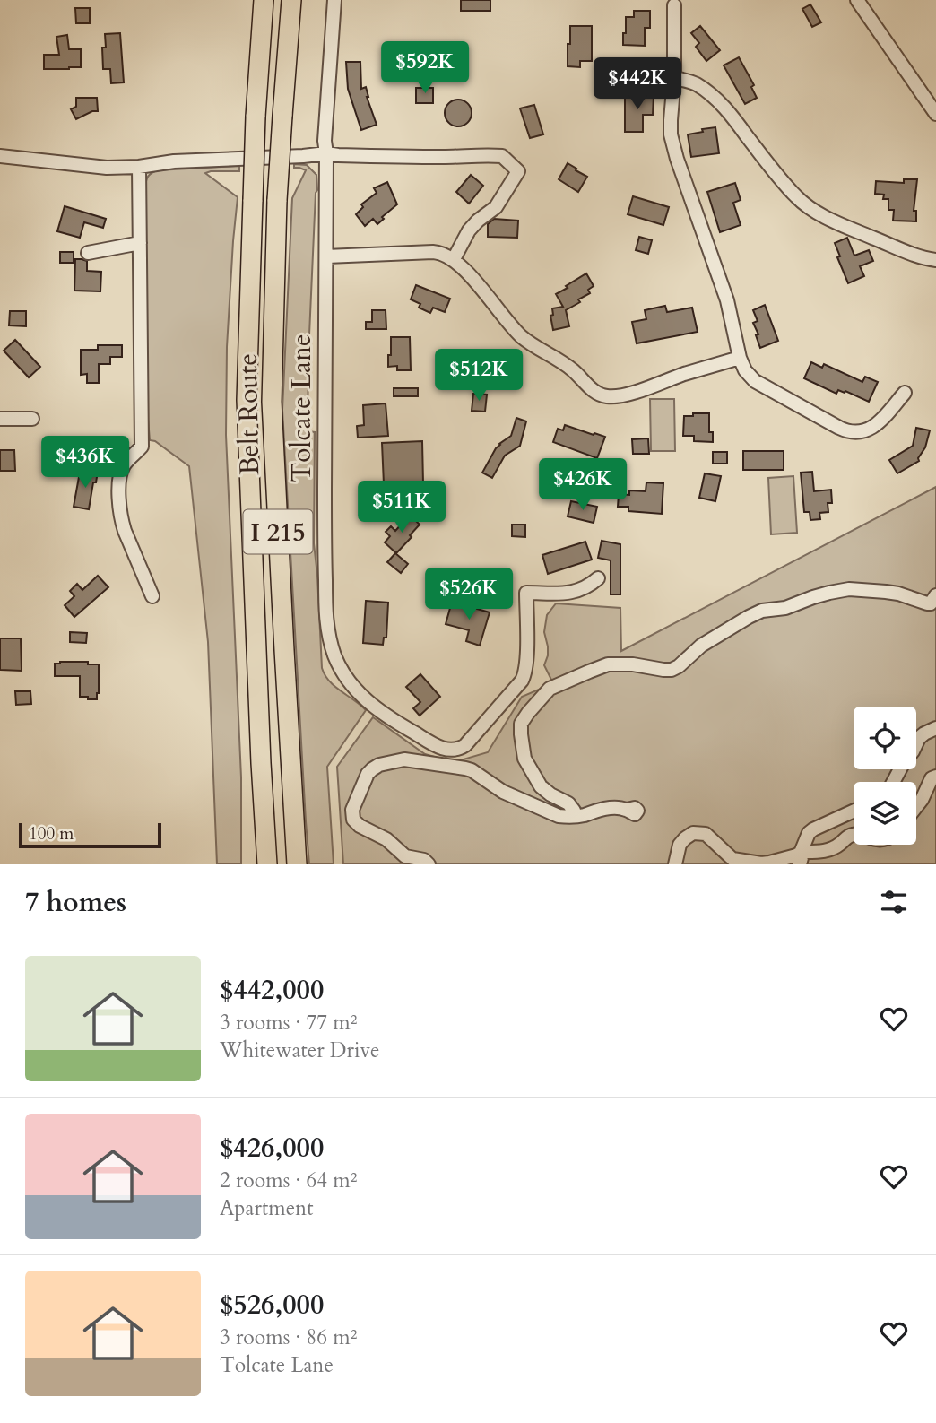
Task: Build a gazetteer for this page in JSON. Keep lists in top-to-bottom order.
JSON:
{
  "streets": {
    "highway": ["Belt Route", "I 215"],
    "street": ["Tolcate Lane"]
  },
  "scale_bar": "100 m",
  "page": {
    "price": [
      "$592K",
      "$442K",
      "$512K",
      "$436K",
      "$426K",
      "$511K",
      "$526K"
    ],
    "scale": "100 m",
    "heading": "7 homes",
    "list": [
      {
        "name": "$442,000",
        "note": "3 rooms · 77 m² · Whitewater Drive"
      },
      {
        "name": "$426,000",
        "note": "2 rooms · 64 m² · Apartment"
      },
      {
        "name": "$526,000",
        "note": "3 rooms · 86 m² · Tolcate Lane"
      }
    ]
  }
}
